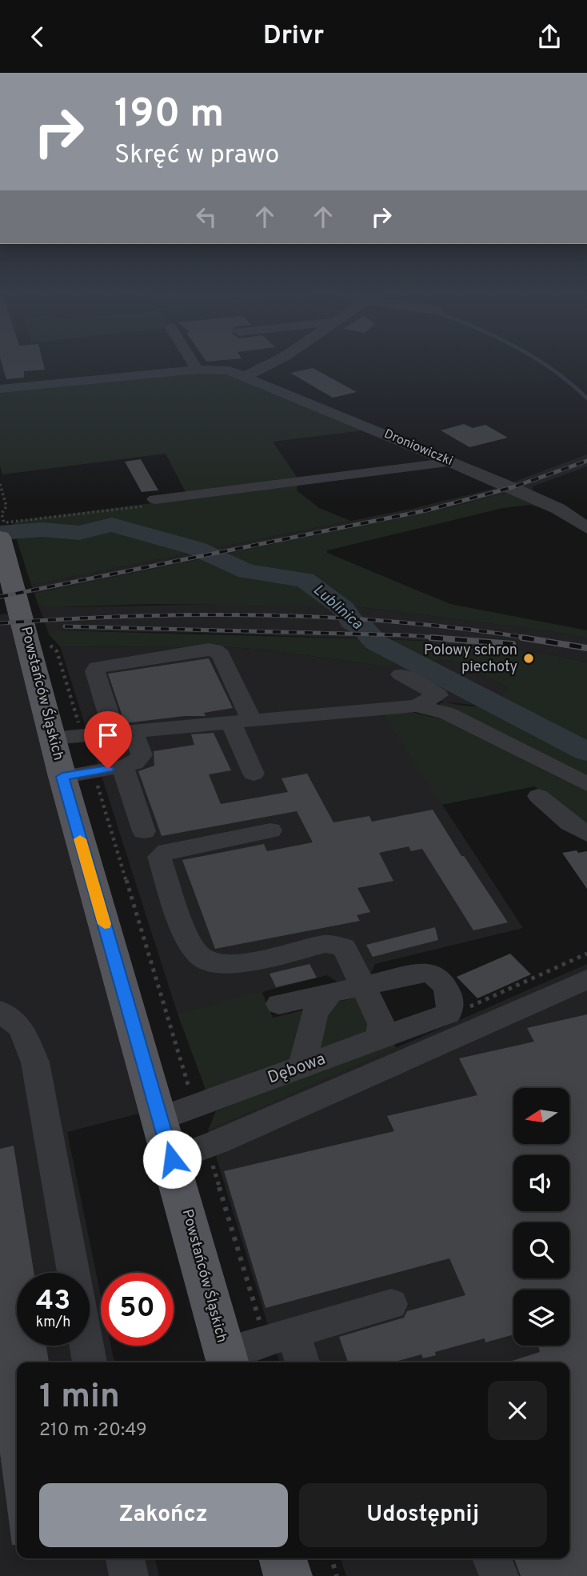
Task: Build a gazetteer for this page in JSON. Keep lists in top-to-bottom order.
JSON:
{
  "streets": {
    "main road": ["Powstańców Śląskich"],
    "street": ["Droniowiczki", "Dębowa"]
  },
  "crossings": [
    ["Powstańców Śląskich", "Dębowa"]
  ],
  "water": ["Lublinica"],
  "places": ["Polowy schron piechoty"],
  "north": "left",
  "page": {
    "header": "Drivr",
    "turn": ["190 m", "Skręć w prawo"],
    "speed": "43 km/h",
    "limit": "50",
    "heading": ["1 min", "210 m · 20:49"],
    "buttons": ["Zakończ", "Udostępnij"]
  }
}
